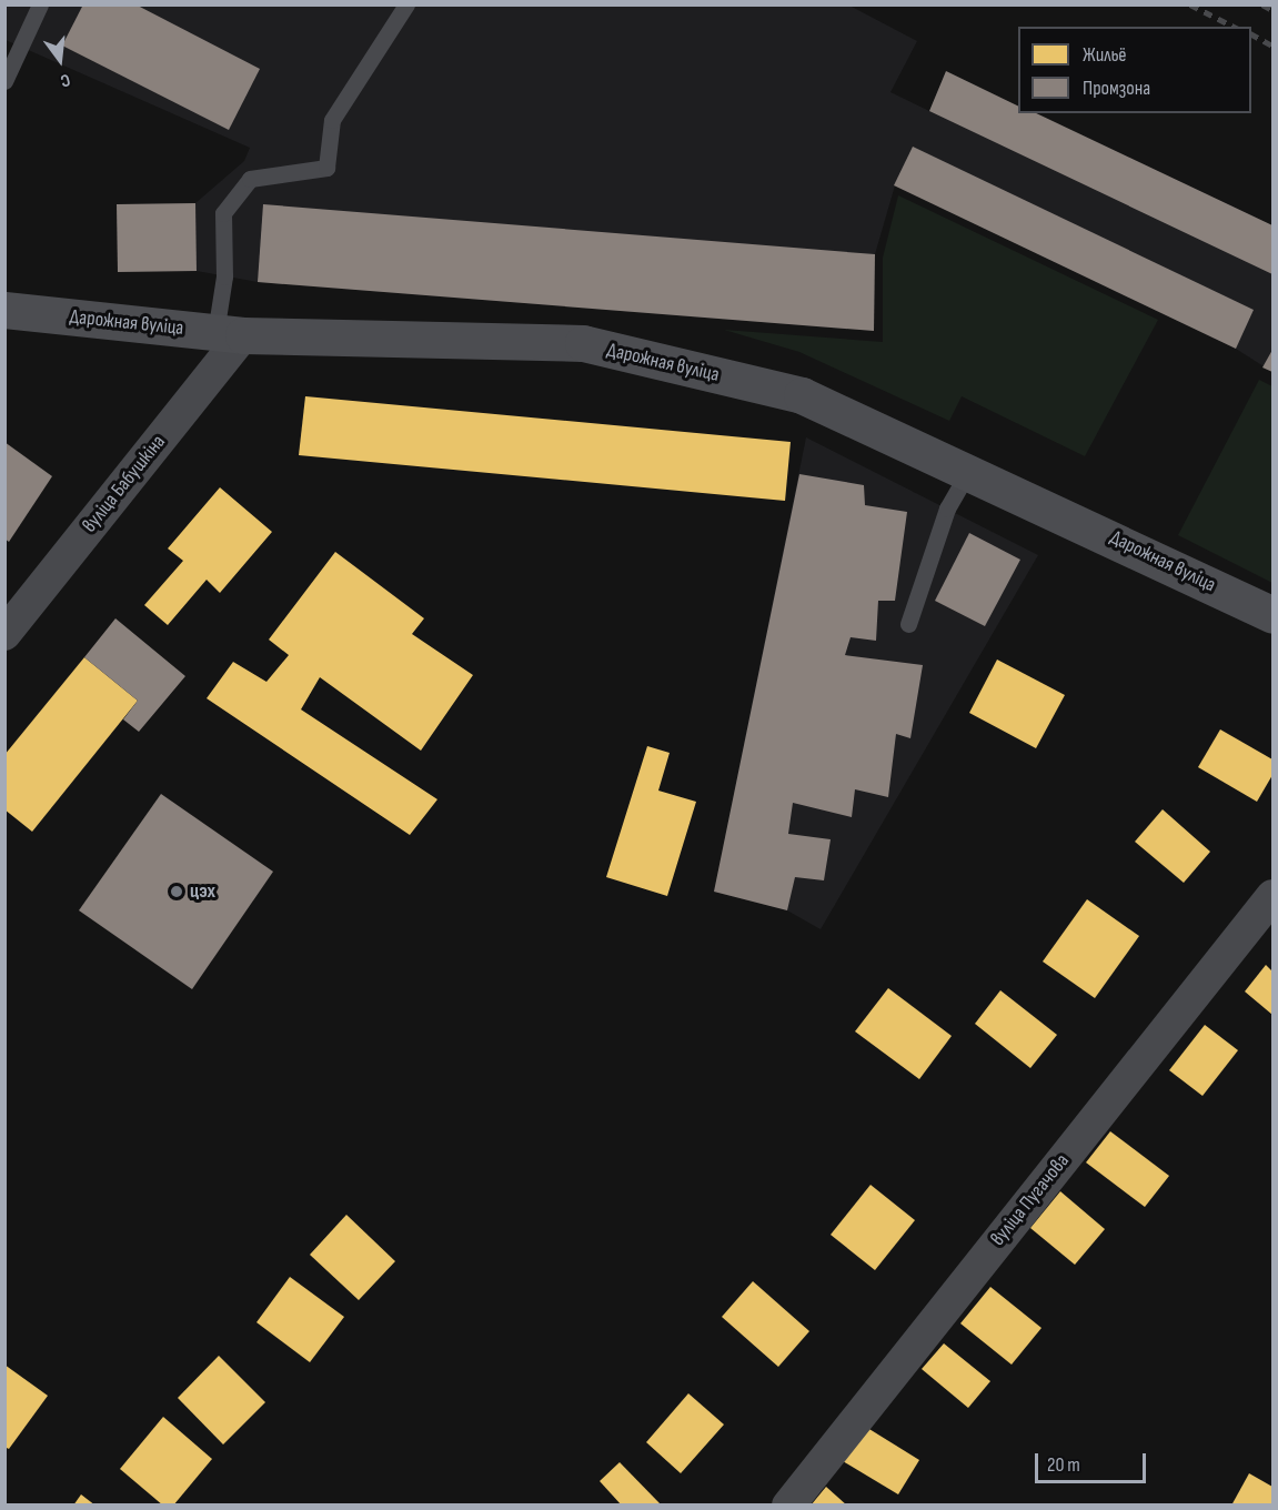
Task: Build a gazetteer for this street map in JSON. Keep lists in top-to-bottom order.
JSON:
{
  "streets": {
    "street": ["Дарожная вуліца", "вуліца Бабушкіна", "вуліца Пугачова"]
  },
  "crossings": [
    ["Дарожная вуліца", "вуліца Бабушкіна"]
  ],
  "places": ["цэх"],
  "legend": ["Жильё", "Промзона"],
  "scale_bar": "20 m",
  "north": "bottom"
}
